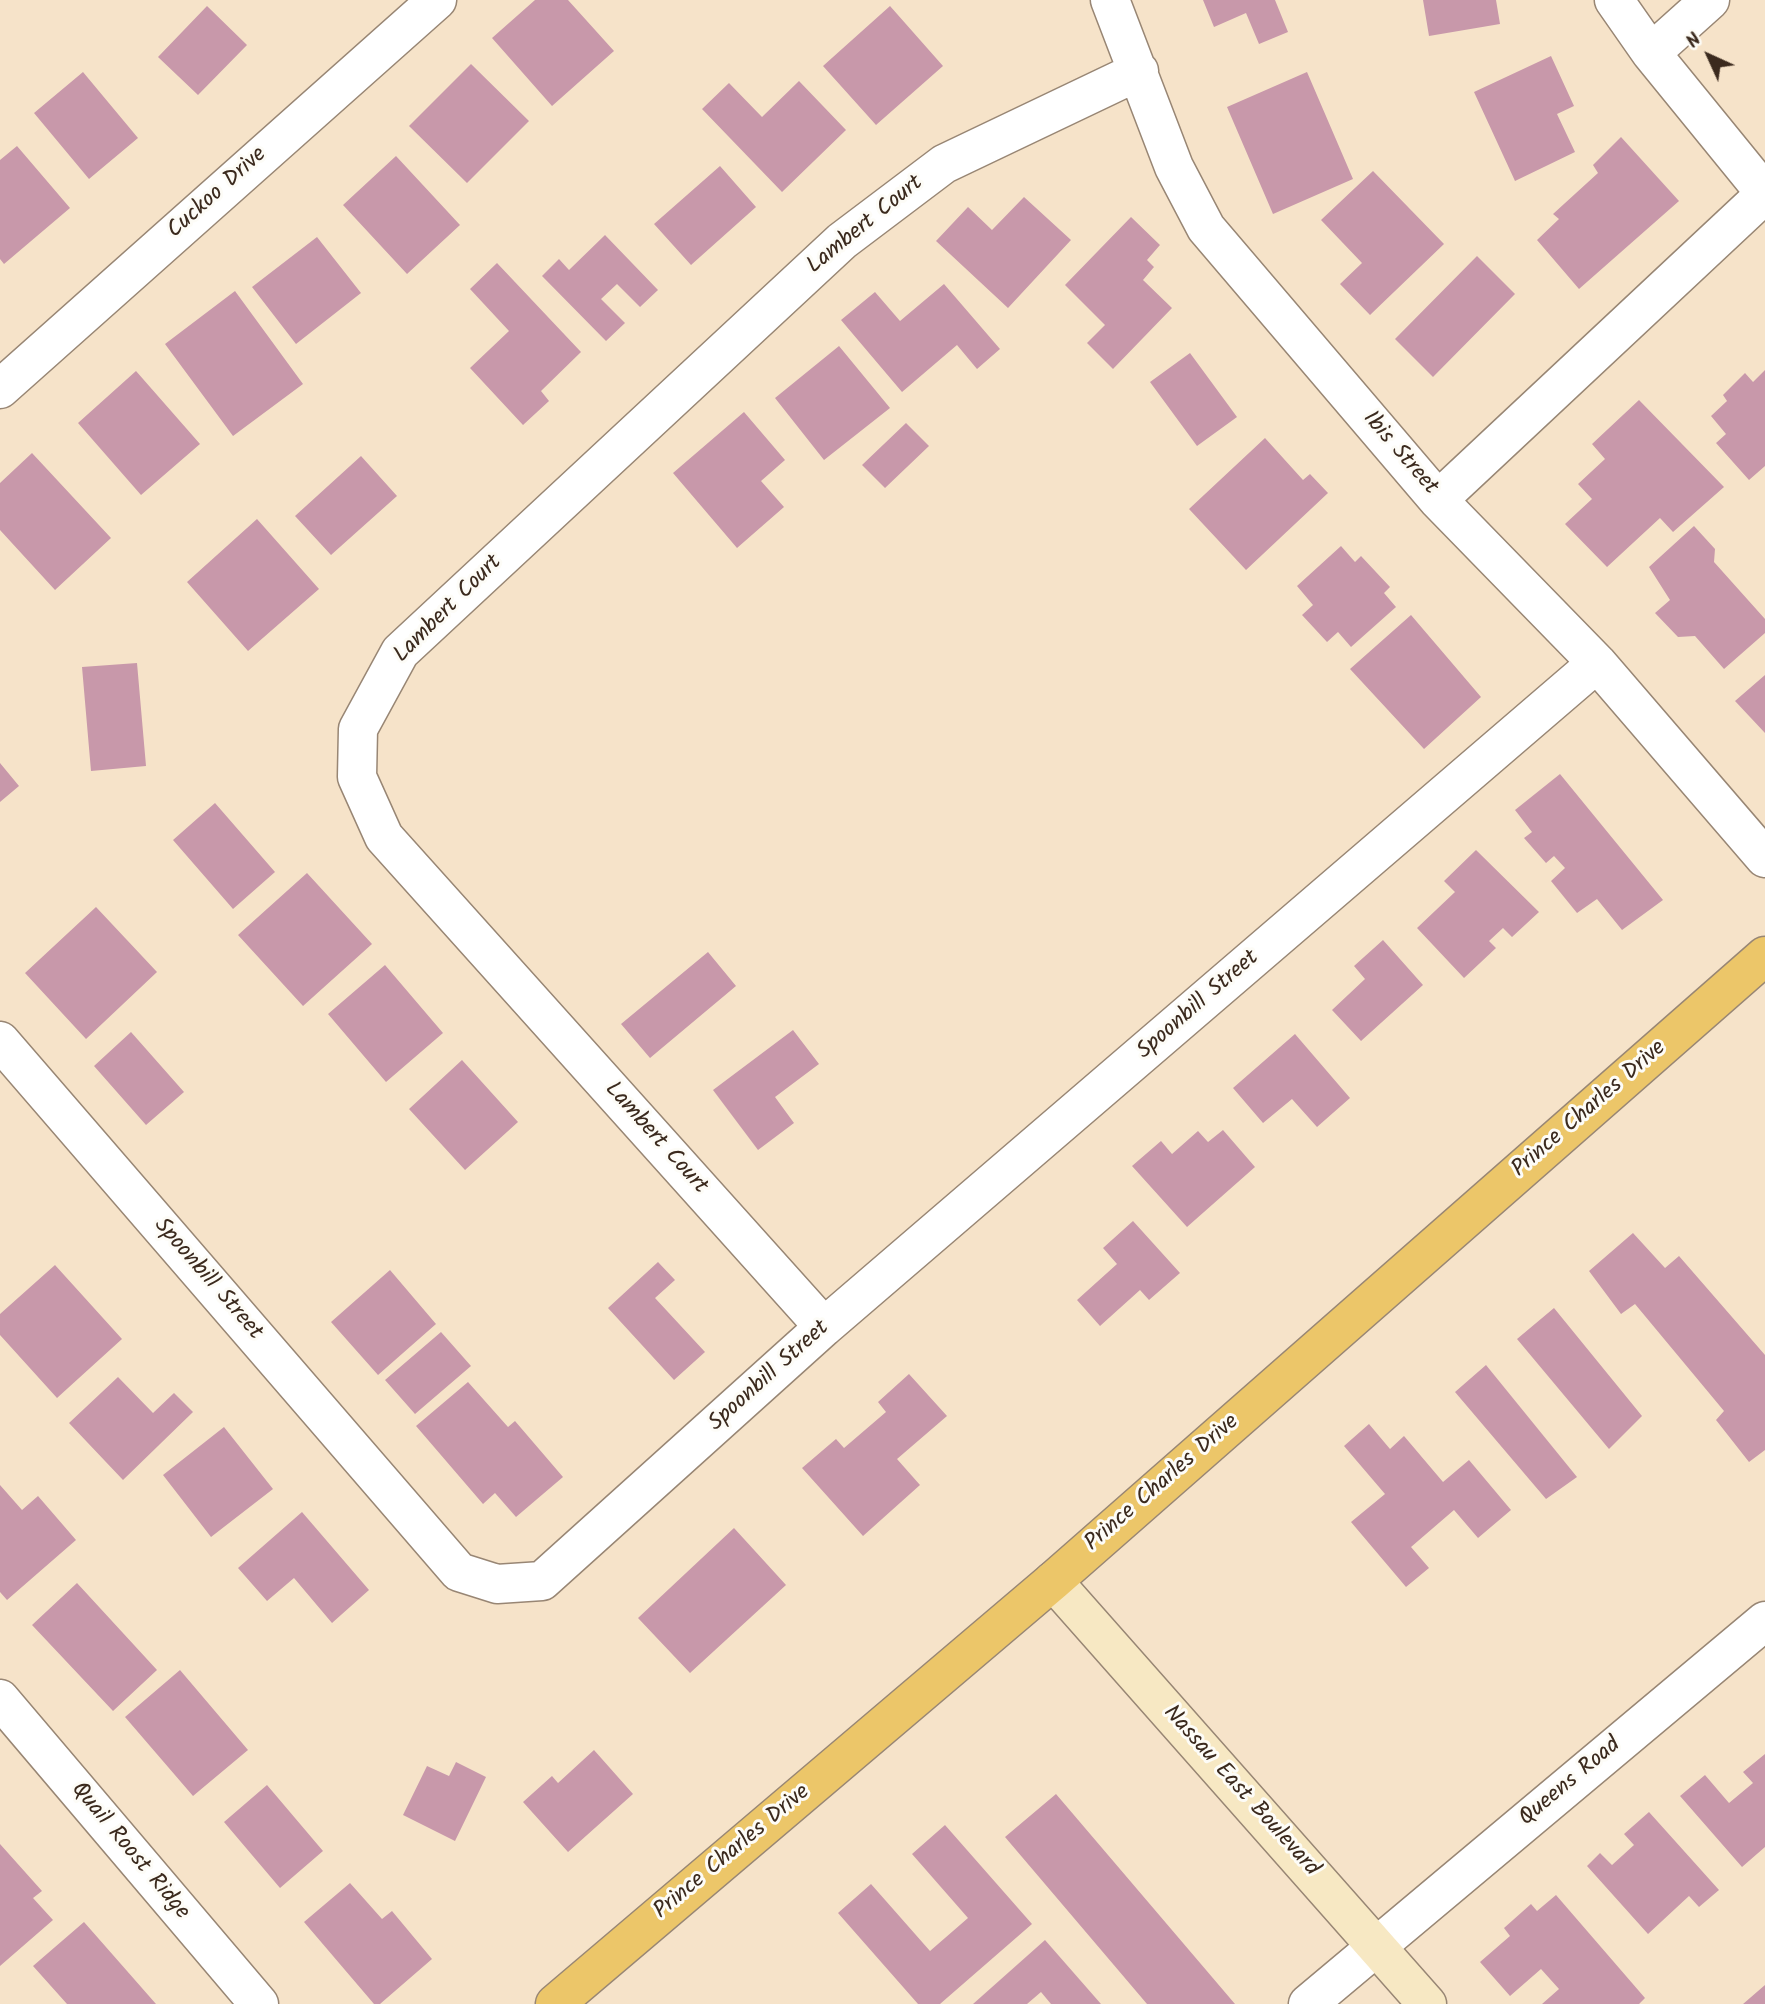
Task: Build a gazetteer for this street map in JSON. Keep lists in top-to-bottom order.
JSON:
{
  "streets": {
    "highway": ["Prince Charles Drive"],
    "street": [
      "Cuckoo Drive",
      "Lambert Court",
      "Ibis Street",
      "Spoonbill Street",
      "Queens Road",
      "Nassau East Boulevard",
      "Quail Roost Ridge"
    ]
  },
  "crossings": [
    ["Lambert Court", "Ibis Street"],
    ["Lambert Court", "Spoonbill Street"],
    ["Ibis Street", "Spoonbill Street"],
    ["Prince Charles Drive", "Nassau East Boulevard"],
    ["Queens Road", "Nassau East Boulevard"]
  ],
  "north": "top left"
}
